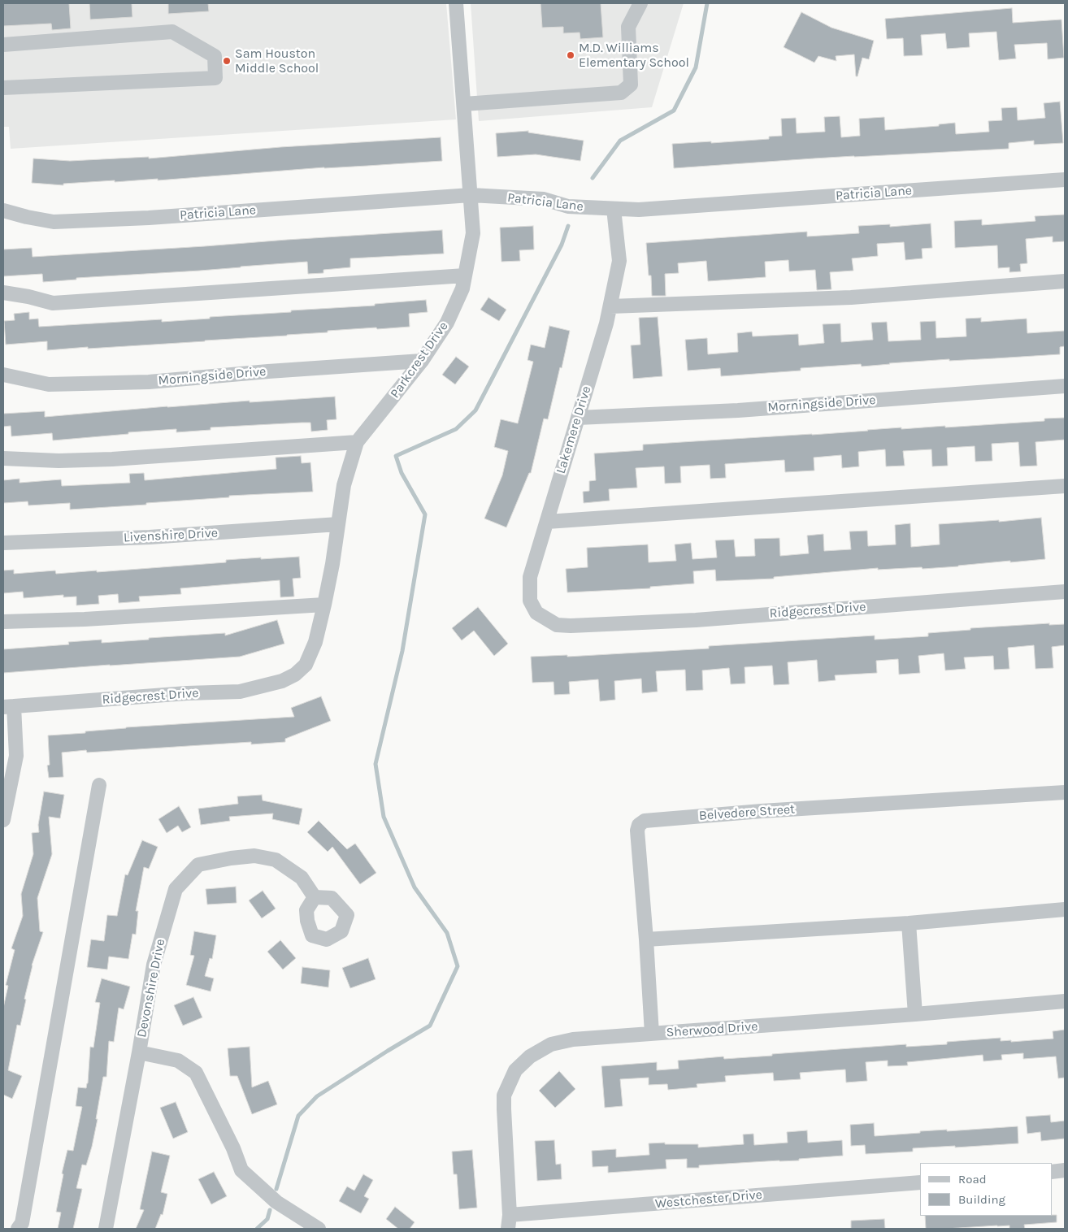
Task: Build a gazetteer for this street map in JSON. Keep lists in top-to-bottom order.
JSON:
{
  "streets": {
    "street": [
      "Patricia Lane",
      "Parkcrest Drive",
      "Morningside Drive",
      "Lakemere Drive",
      "Livenshire Drive",
      "Ridgecrest Drive",
      "Belvedere Street",
      "Devonshire Drive",
      "Sherwood Drive",
      "Westchester Drive"
    ]
  },
  "crossings": [
    ["Patricia Lane", "Parkcrest Drive"],
    ["Patricia Lane", "Lakemere Drive"],
    ["Parkcrest Drive", "Morningside Drive"],
    ["Parkcrest Drive", "Livenshire Drive"],
    ["Parkcrest Drive", "Ridgecrest Drive"],
    ["Morningside Drive", "Lakemere Drive"],
    ["Lakemere Drive", "Ridgecrest Drive"],
    ["Belvedere Street", "Sherwood Drive"],
    ["Sherwood Drive", "Westchester Drive"]
  ],
  "places": ["M.D. Williams Elementary School", "Sam Houston Middle School"],
  "legend": ["Road", "Building"]
}
